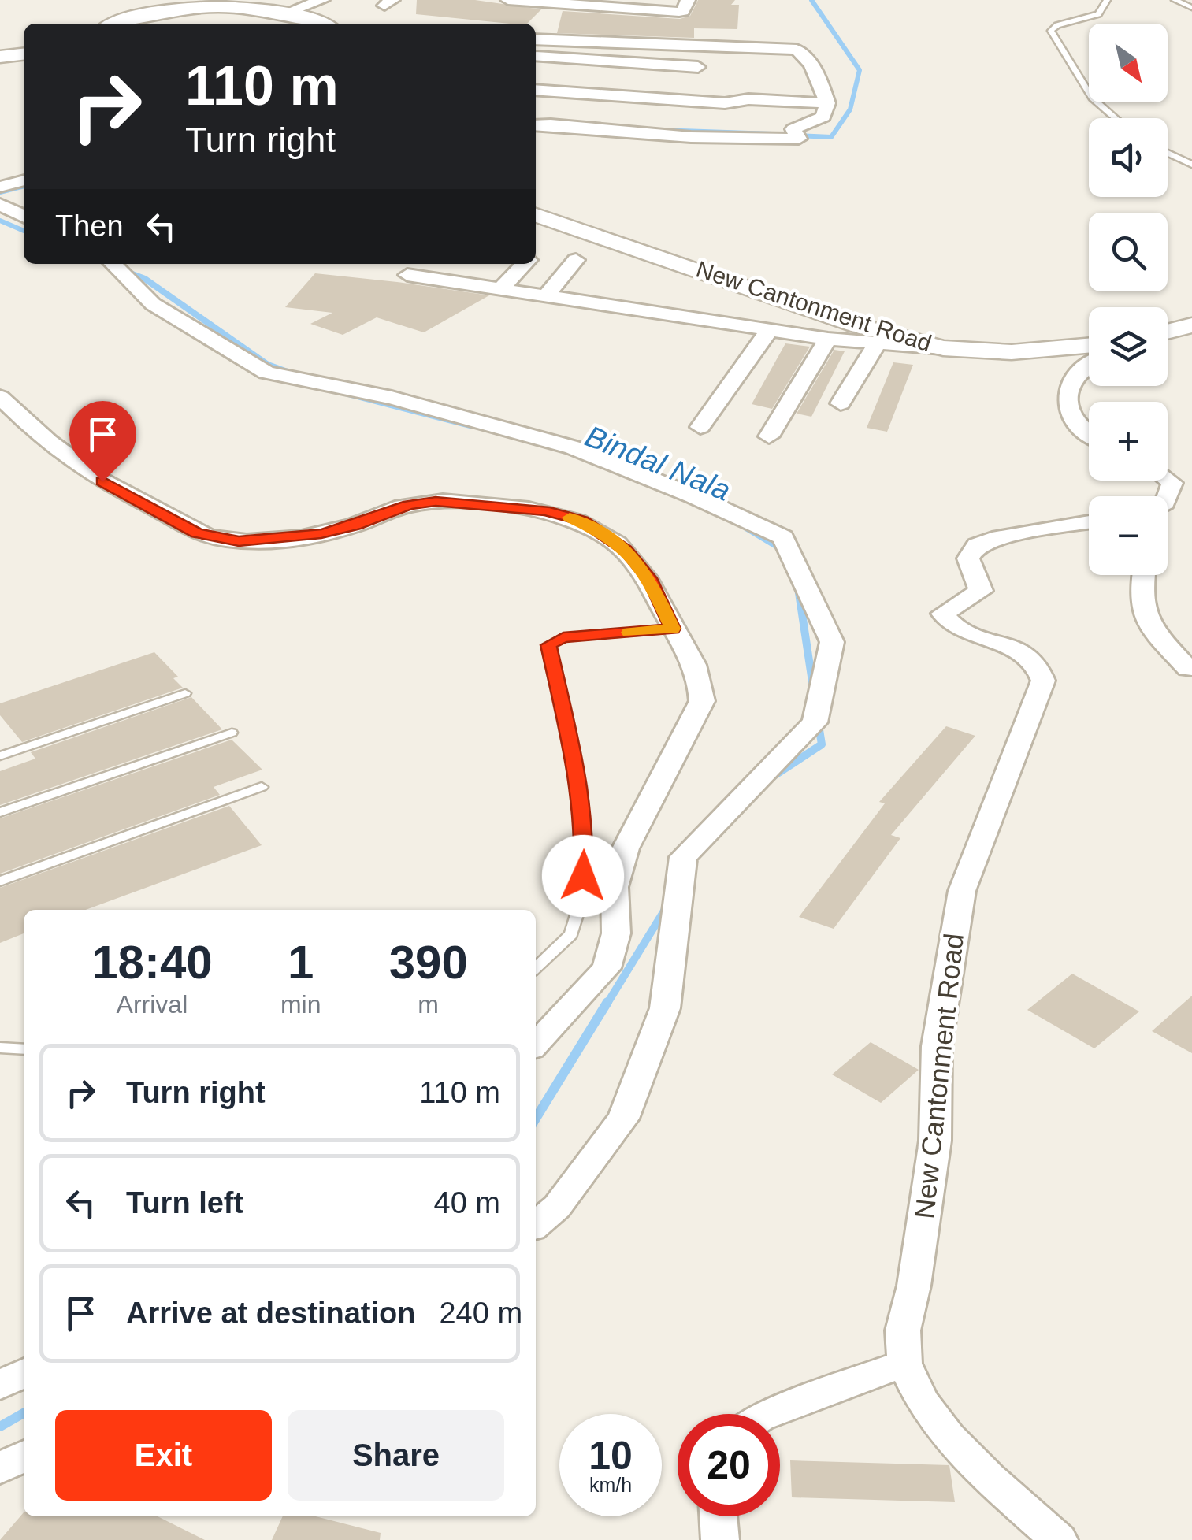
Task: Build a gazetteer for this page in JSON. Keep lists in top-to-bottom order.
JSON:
{
  "streets": {
    "street": ["New Cantonment Road"]
  },
  "water": ["Bindal Nala"],
  "north": "bottom right",
  "page": {
    "map_buttons": ["+", "−"],
    "turn": ["110 m", "Turn right"],
    "then": "Then",
    "eta": [
      "18:40",
      "Arrival",
      "1",
      "min",
      "390",
      "m"
    ],
    "list": [
      {
        "name": "Turn right",
        "value": "110 m"
      },
      {
        "name": "Turn left",
        "value": "40 m"
      },
      {
        "name": "Arrive at destination",
        "value": "240 m"
      }
    ],
    "buttons": ["Exit", "Share"],
    "speed": "10 km/h",
    "limit": "20"
  }
}
